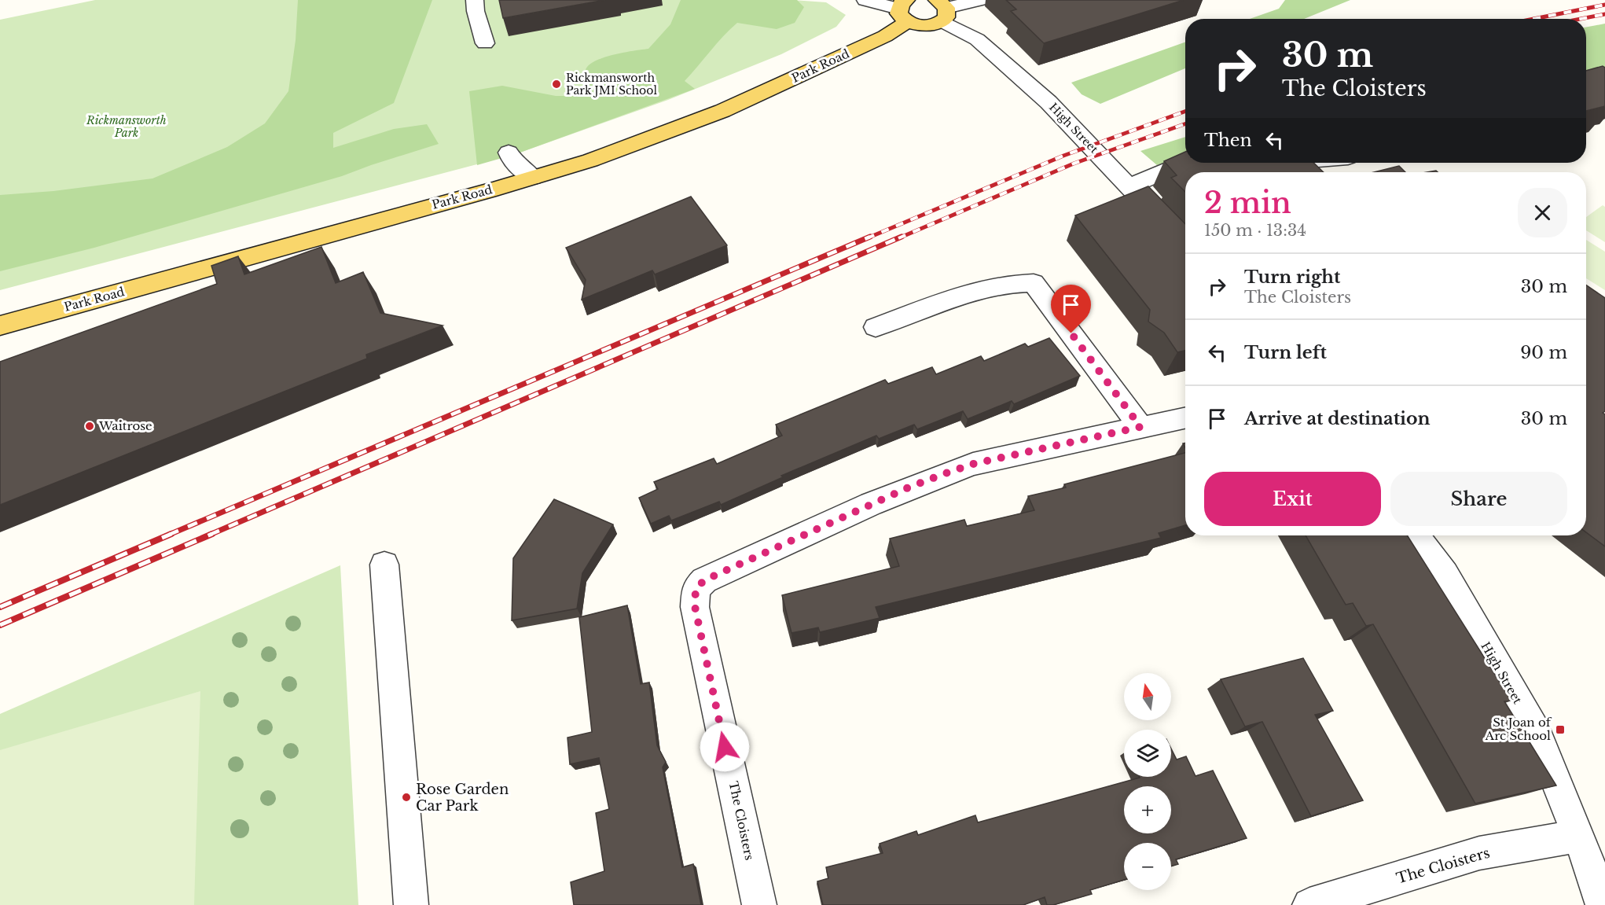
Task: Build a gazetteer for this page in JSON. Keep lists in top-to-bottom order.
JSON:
{
  "streets": {
    "main road": ["Park Road"],
    "street": ["High Street", "The Cloisters"]
  },
  "crossings": [
    ["High Street", "The Cloisters"]
  ],
  "parks": ["Rickmansworth Park"],
  "places": {
    "other": ["Rickmansworth Park JMI School", "Waitrose", "Rose Garden Car Park"],
    "transit": ["St Joan of Arc School"]
  },
  "north": "top",
  "page": {
    "turn": ["30 m", "The Cloisters"],
    "then": "Then",
    "heading": ["2 min", "150 m · 13:34"],
    "list": [
      {
        "name": "Turn right",
        "note": "The Cloisters",
        "value": "30 m"
      },
      {
        "name": "Turn left",
        "value": "90 m"
      },
      {
        "name": "Arrive at destination",
        "value": "30 m"
      }
    ],
    "buttons": ["Exit", "Share"],
    "map_buttons": ["+", "−"]
  }
}
